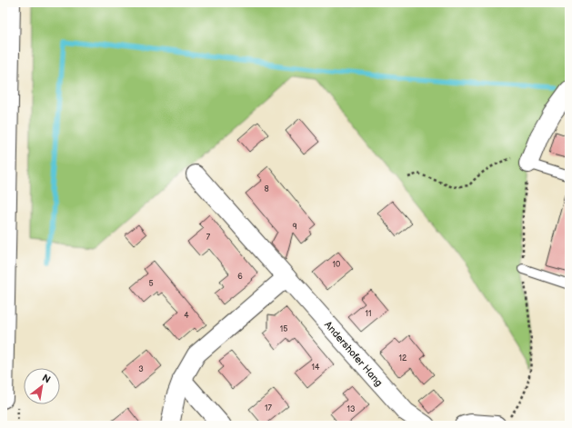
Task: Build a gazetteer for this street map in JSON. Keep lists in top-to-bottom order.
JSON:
{
  "streets": {
    "street": ["Andershofer Hang"]
  },
  "house_numbers": [
    "8",
    "9",
    "7",
    "10",
    "6",
    "5",
    "11",
    "4",
    "15",
    "12",
    "14",
    "3",
    "17",
    "13"
  ],
  "north": "top right"
}
